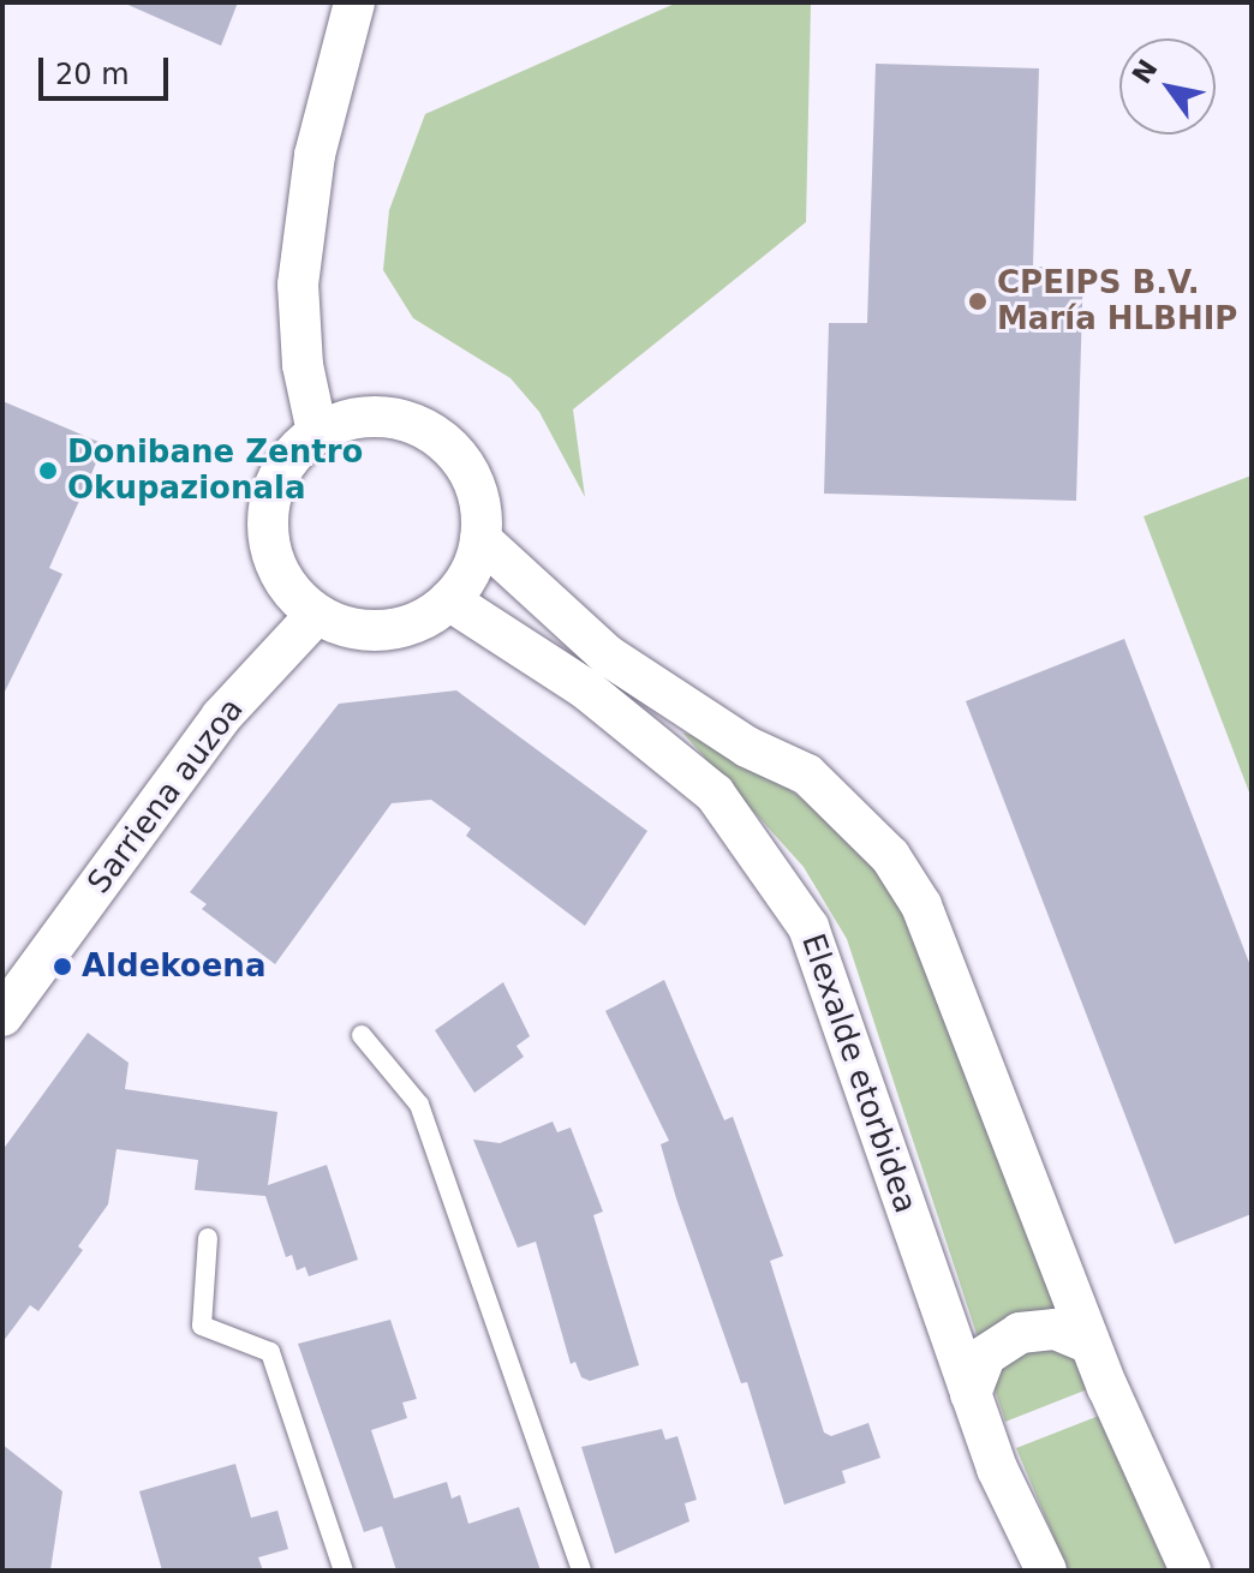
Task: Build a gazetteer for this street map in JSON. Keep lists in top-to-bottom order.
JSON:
{
  "streets": {
    "street": ["Sarriena auzoa", "Elexalde etorbidea"]
  },
  "crossings": [
    ["Sarriena auzoa", "Elexalde etorbidea"]
  ],
  "places": ["CPEIPS B.V. María HLBHIP", "Donibane Zentro Okupazionala", "Aldekoena"],
  "scale_bar": "20 m",
  "north": "top left"
}
